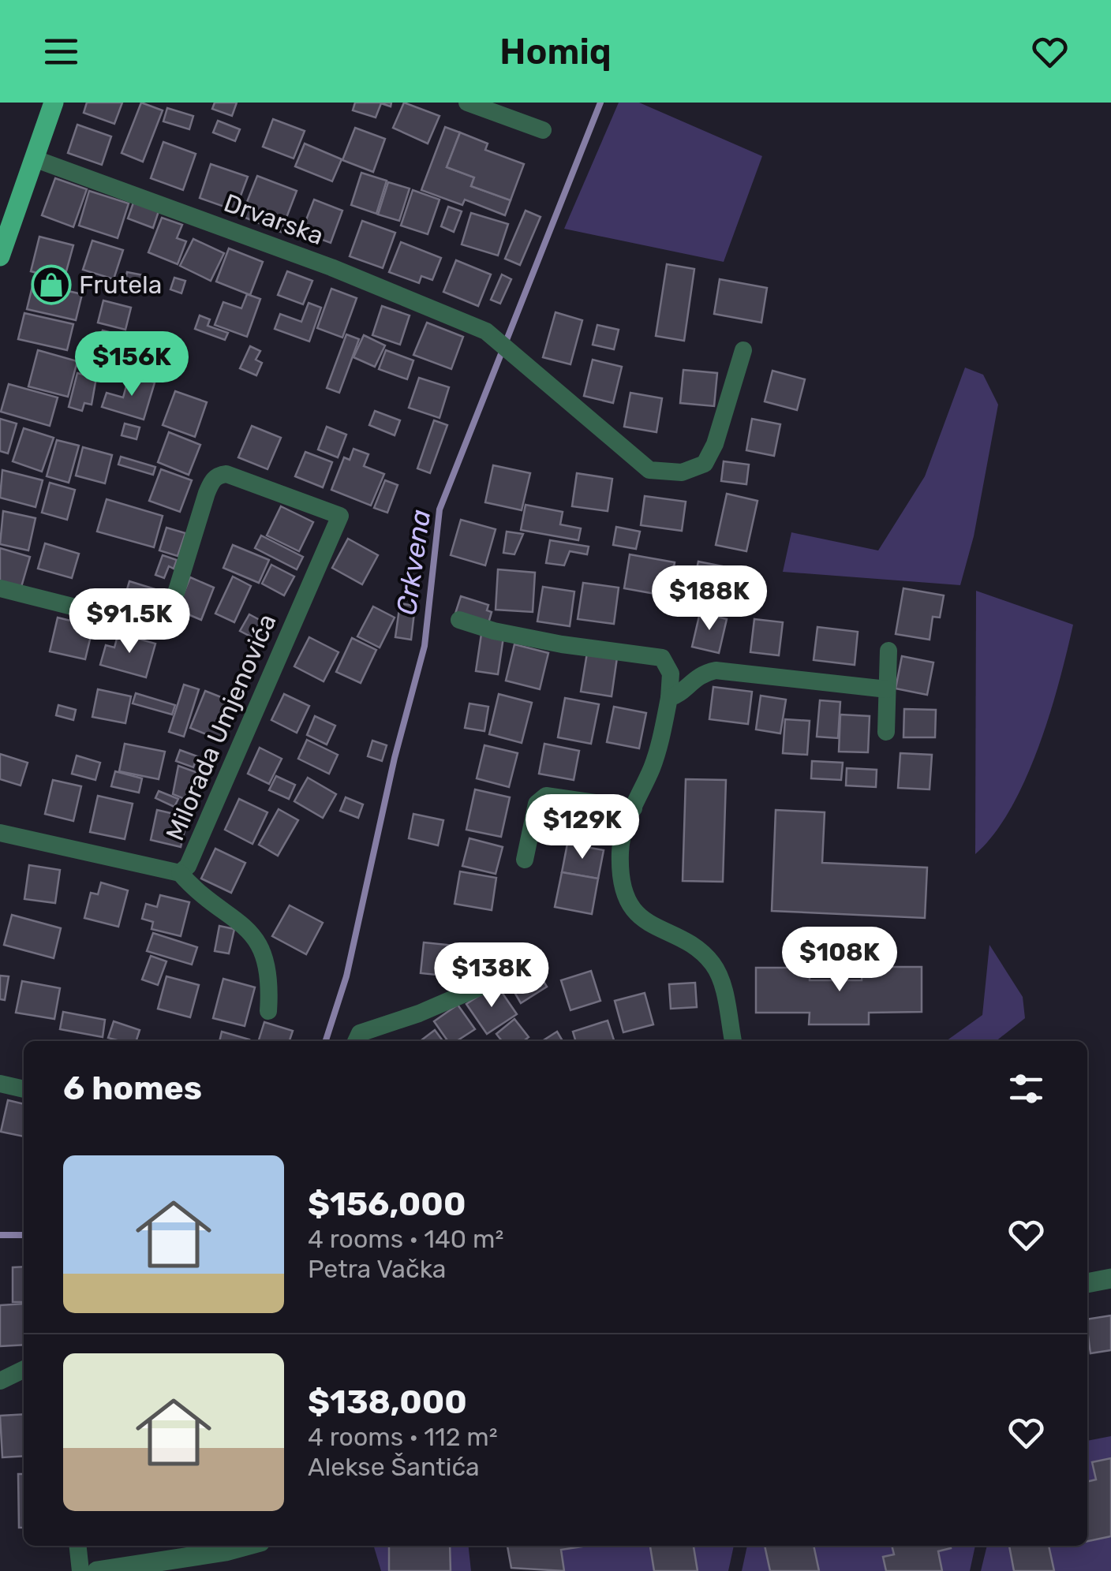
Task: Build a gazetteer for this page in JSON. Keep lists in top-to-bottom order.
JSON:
{
  "streets": {
    "street": ["Drvarska", "Milorada Umjenovića"]
  },
  "water": ["Crkvena"],
  "places": {
    "shop": ["Frutela"]
  },
  "page": {
    "header": "Homiq",
    "price": [
      "$156K",
      "$188K",
      "$91.5K",
      "$129K",
      "$108K",
      "$138K"
    ],
    "heading": "6 homes",
    "list": [
      {
        "name": "$156,000",
        "note": "4 rooms · 140 m² · Petra Vačka"
      },
      {
        "name": "$138,000",
        "note": "4 rooms · 112 m² · Alekse Šantića"
      }
    ]
  }
}
